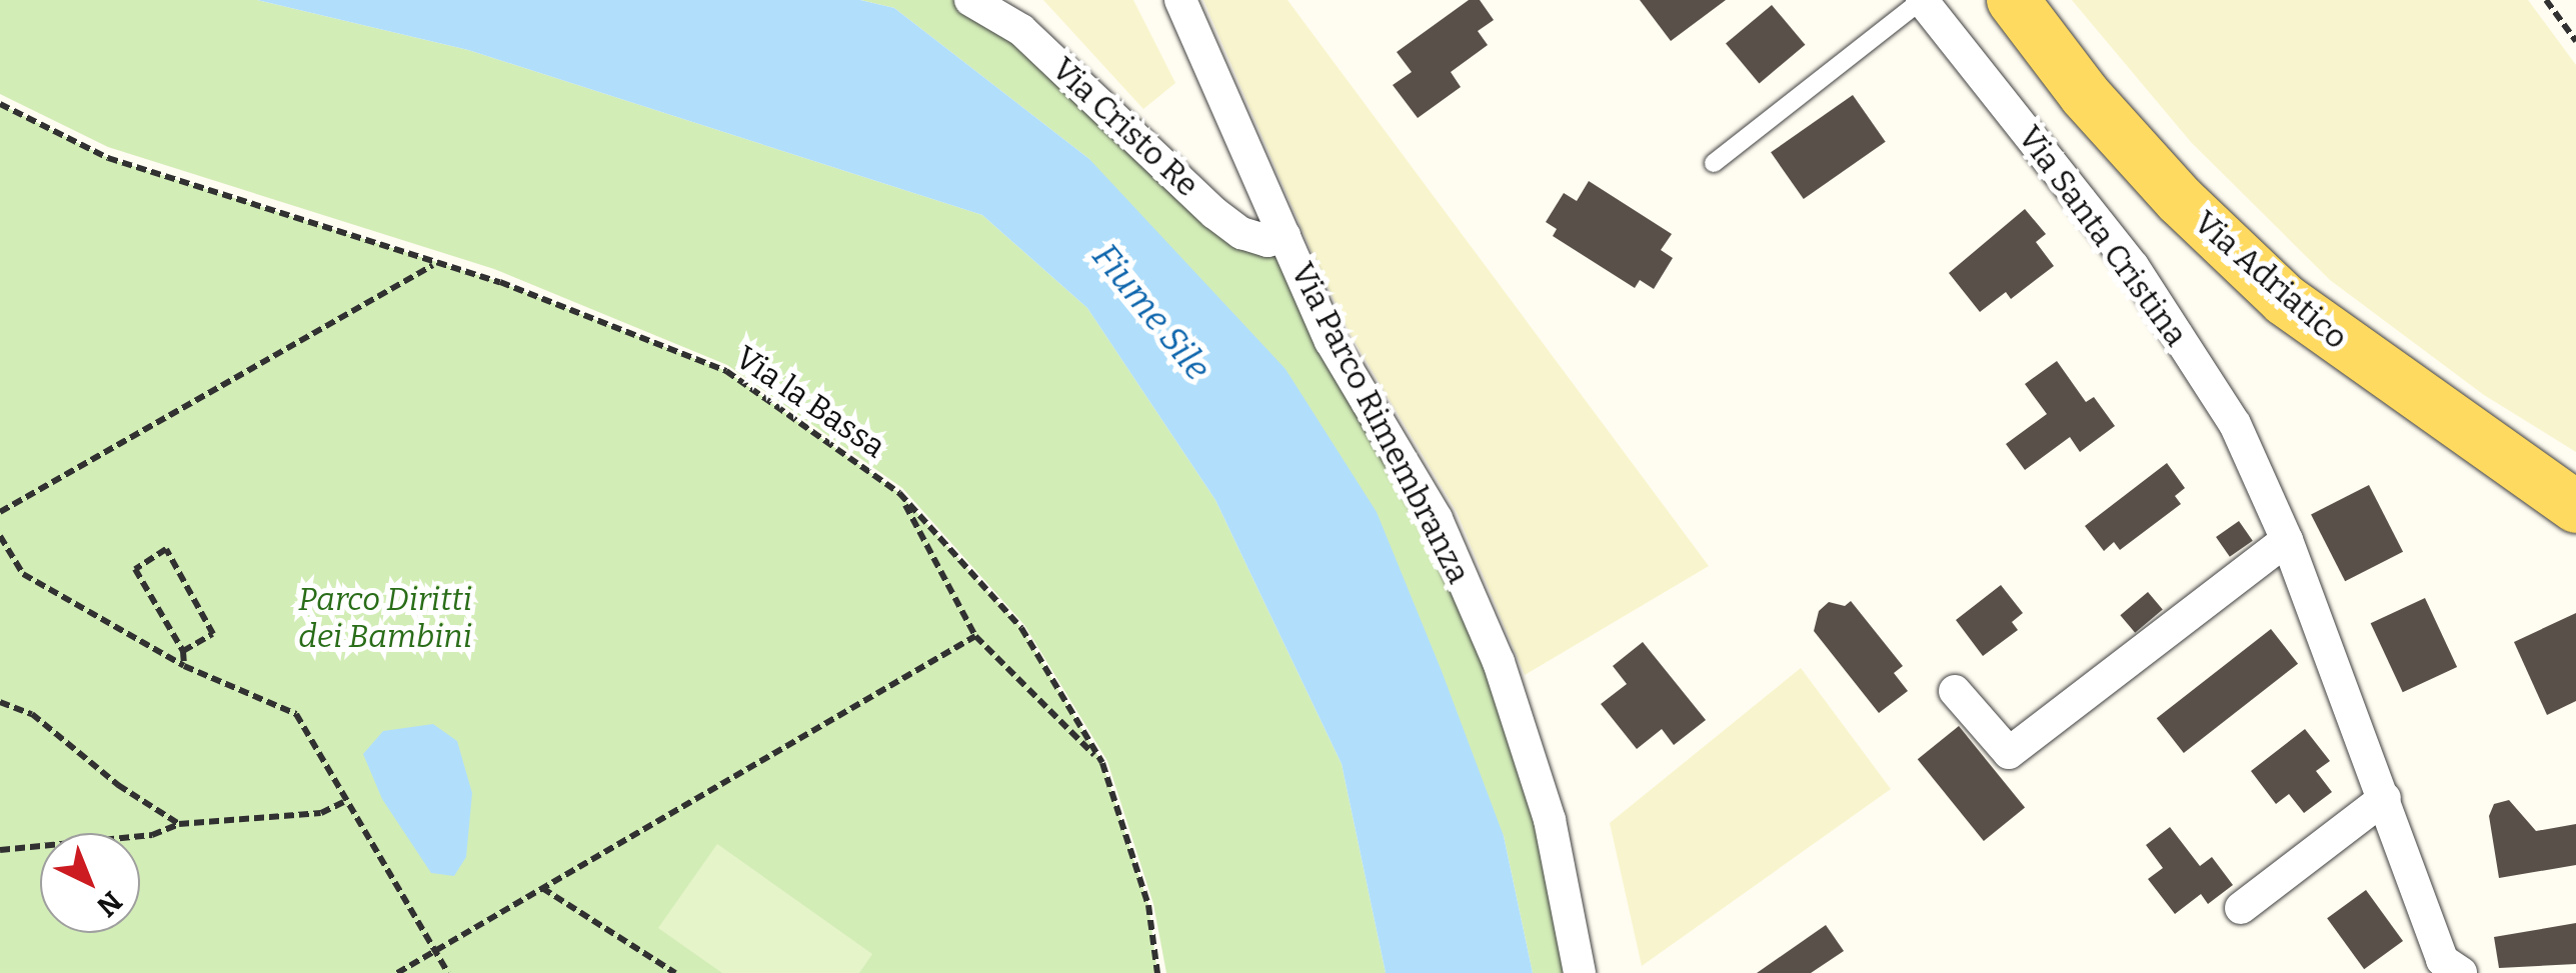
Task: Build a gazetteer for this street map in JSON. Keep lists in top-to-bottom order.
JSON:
{
  "streets": {
    "main road": ["Via Adriatico"],
    "street": ["Via Cristo Re", "Via Santa Cristina", "Via Parco Rimembranza"],
    "path": ["Via la Bassa"]
  },
  "crossings": [
    ["Via Cristo Re", "Via Parco Rimembranza"]
  ],
  "water": ["Fiume Sile"],
  "parks": ["Parco Diritti dei Bambini"],
  "north": "bottom right"
}
